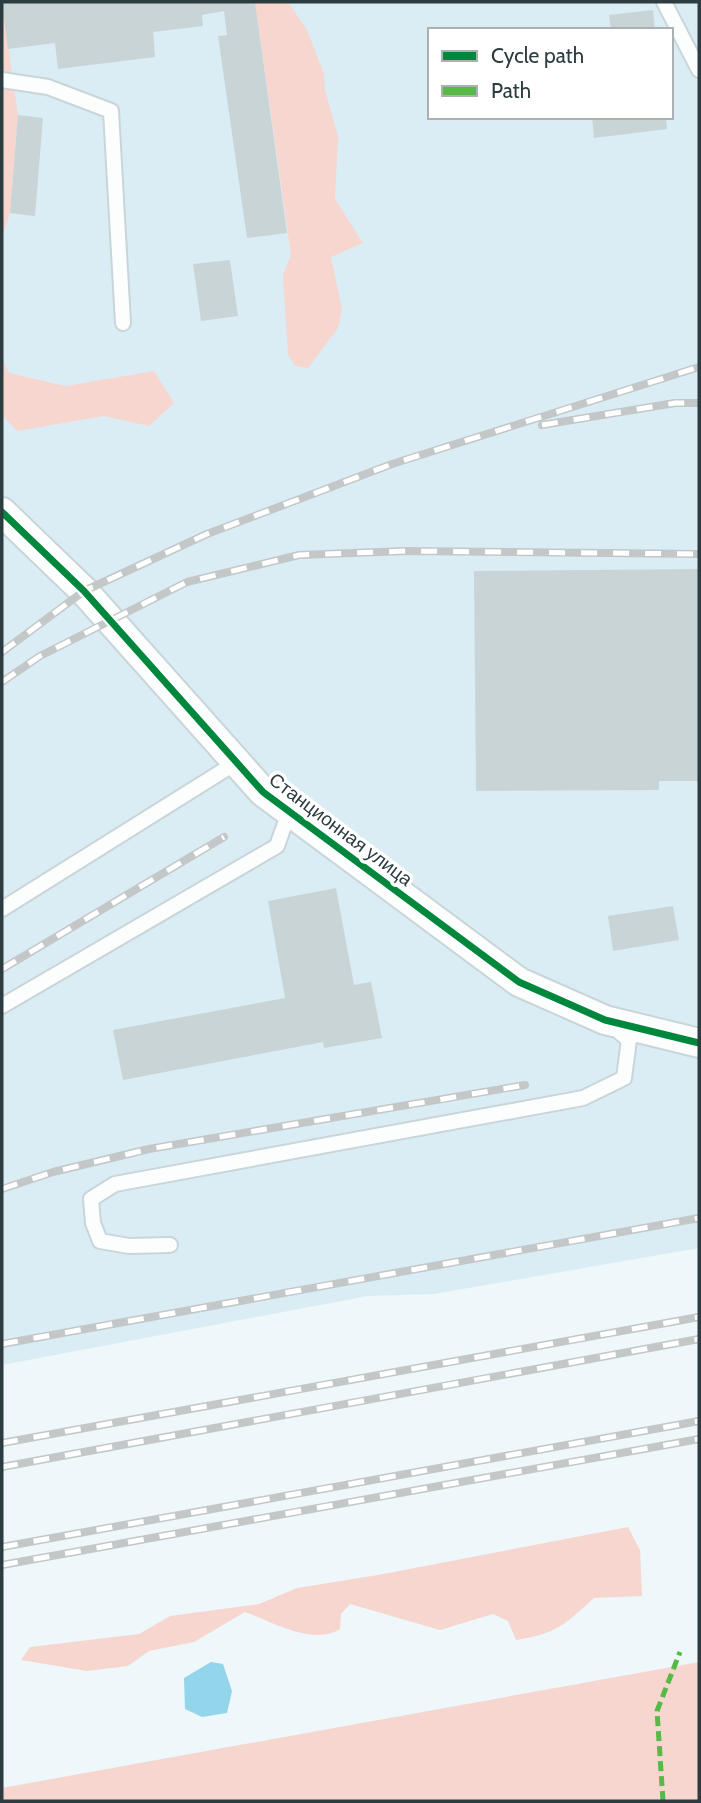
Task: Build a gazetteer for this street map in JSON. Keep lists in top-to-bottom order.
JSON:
{
  "streets": {
    "street": ["Станционная улица"]
  },
  "legend": ["Cycle path", "Path"]
}
